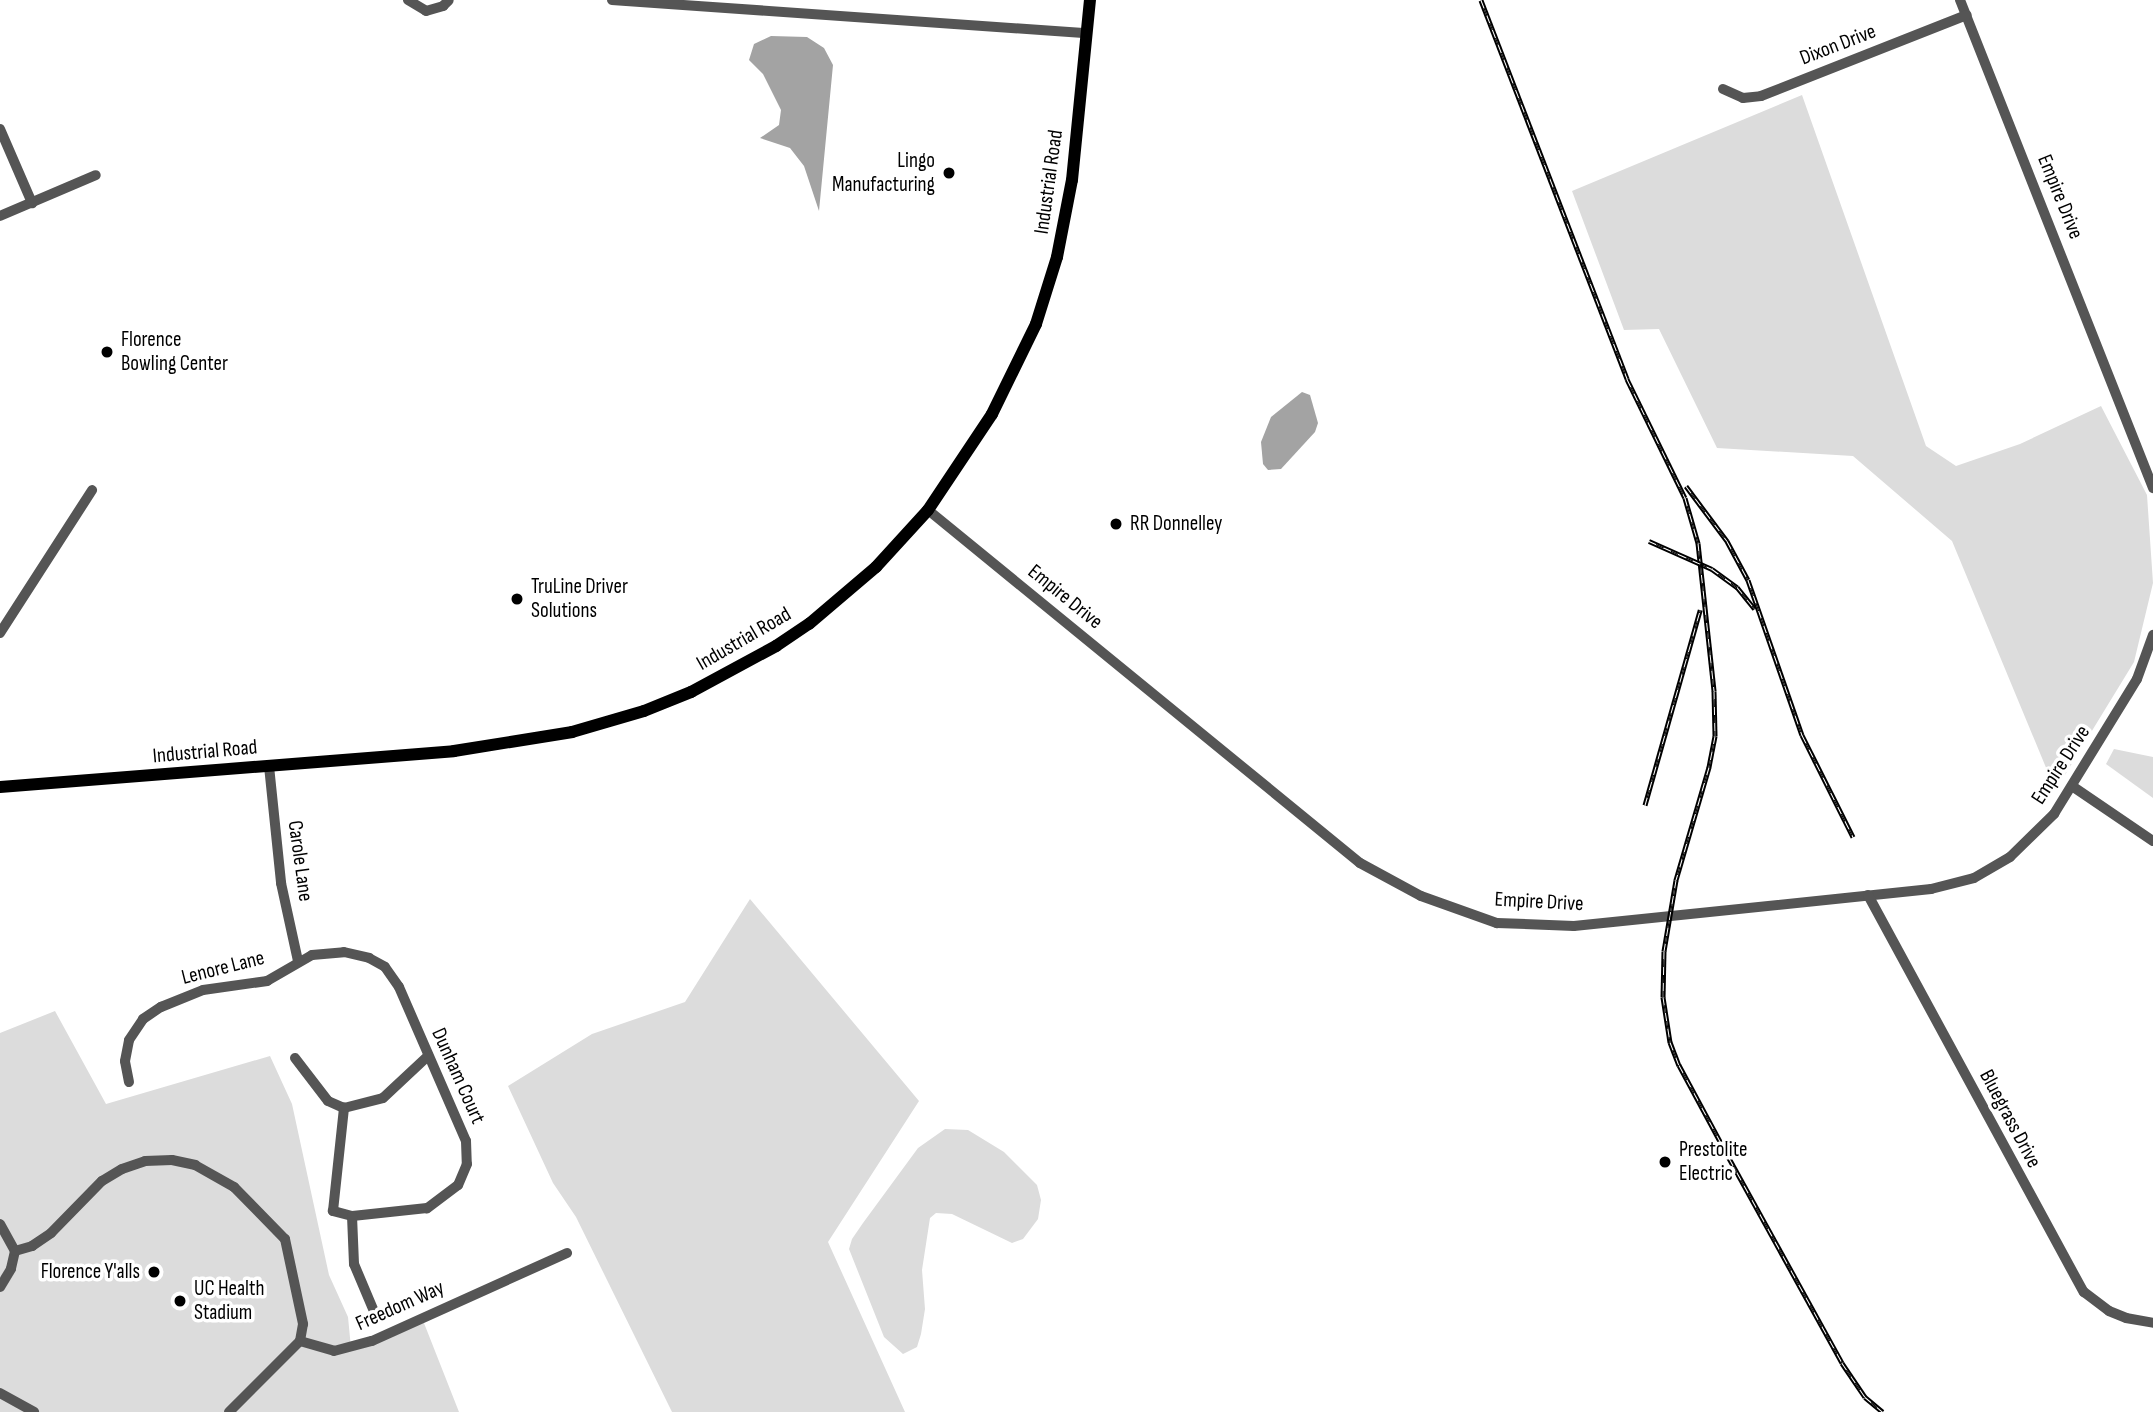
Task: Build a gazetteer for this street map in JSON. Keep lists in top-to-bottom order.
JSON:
{
  "streets": {
    "main road": ["Industrial Road"],
    "street": [
      "Dixon Drive",
      "Empire Drive",
      "Carole Lane",
      "Lenore Lane",
      "Dunham Court",
      "Bluegrass Drive",
      "Freedom Way"
    ]
  },
  "crossings": [
    ["Dixon Drive", "Empire Drive"],
    ["Industrial Road", "Empire Drive"],
    ["Industrial Road", "Carole Lane"],
    ["Empire Drive", "Bluegrass Drive"],
    ["Carole Lane", "Lenore Lane"],
    ["Carole Lane", "Dunham Court"],
    ["Lenore Lane", "Dunham Court"]
  ],
  "places": [
    "Lingo Manufacturing",
    "Florence Bowling Center",
    "RR Donnelley",
    "TruLine Driver Solutions",
    "Prestolite Electric",
    "Florence Y'alls",
    "UC Health Stadium"
  ]
}
